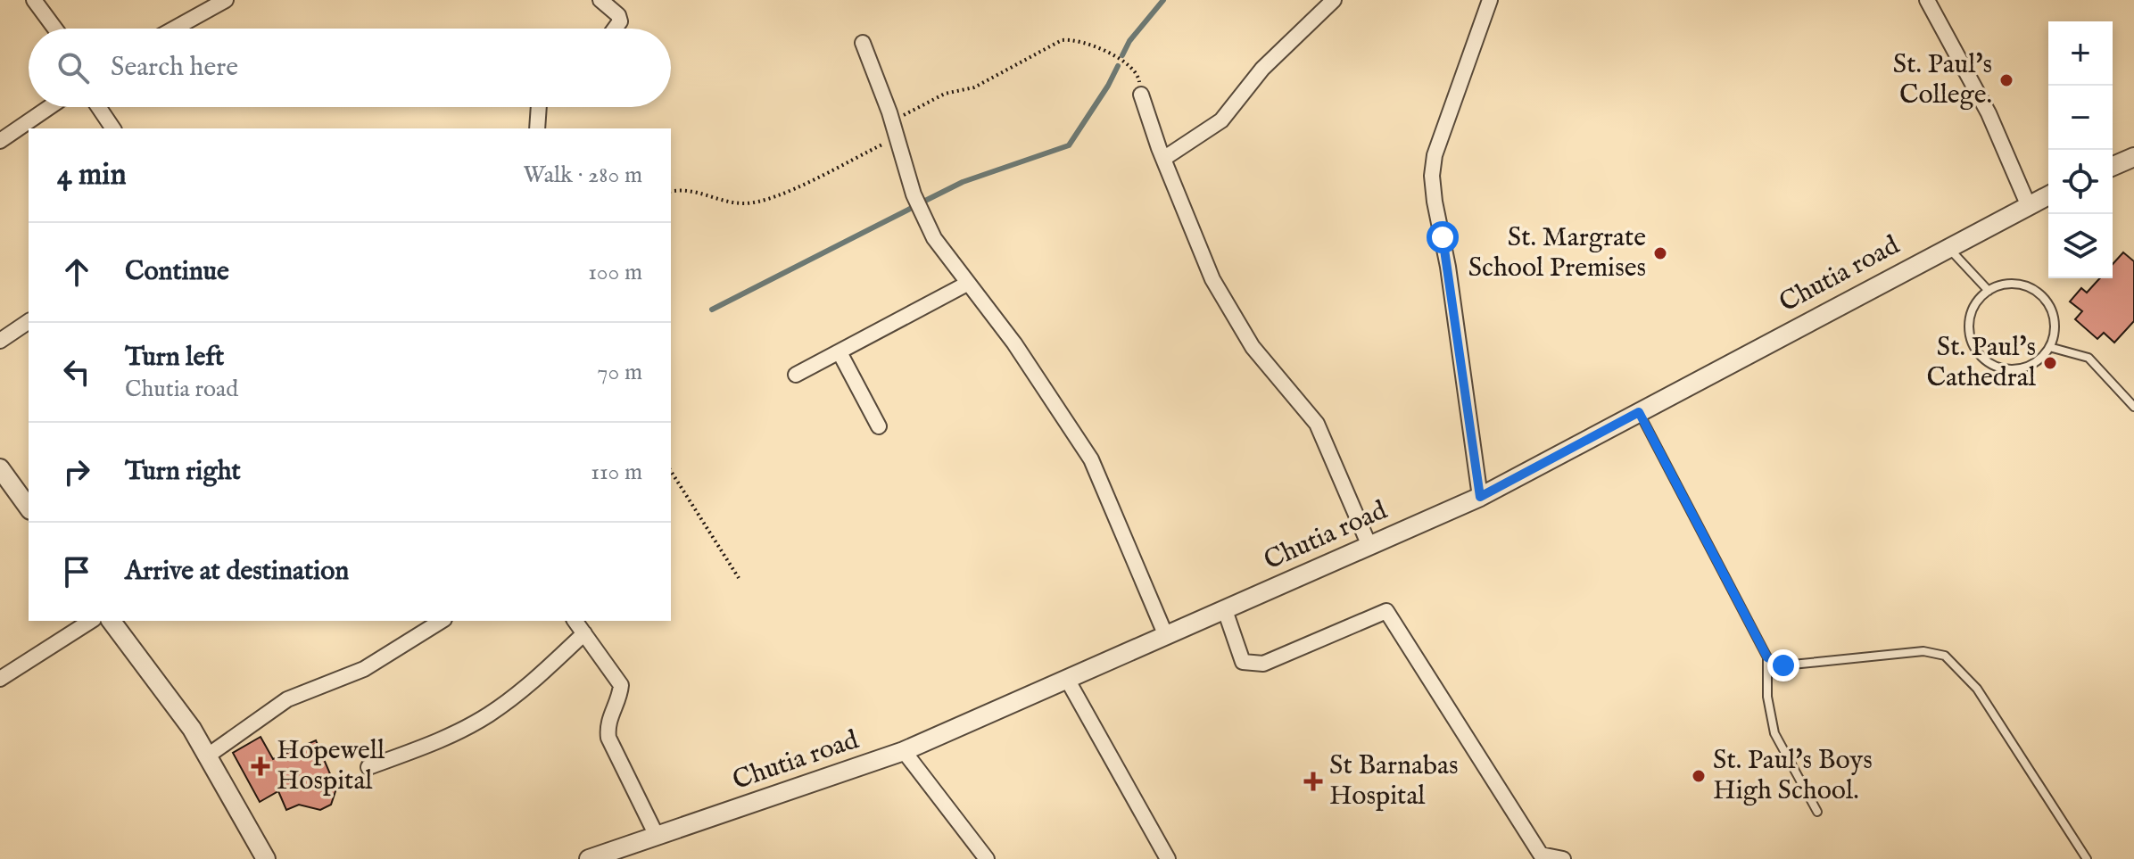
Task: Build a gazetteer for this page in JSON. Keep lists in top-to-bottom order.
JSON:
{
  "streets": {
    "street": ["Chutia road"]
  },
  "places": {
    "other": [
      "St. Paul's College.",
      "St. Margrate School Premises",
      "St. Paul's Cathedral",
      "St. Paul's Boys High School."
    ],
    "health": ["Hopewell Hospital", "St Barnabas Hospital"]
  },
  "page": {
    "map_buttons": ["+", "−"],
    "search": "Search here",
    "heading": ["4 min", "Walk · 280 m"],
    "list": [
      ["Continue", "100 m"],
      ["Turn left", "Chutia road", "70 m"],
      ["Turn right", "110 m"],
      "Arrive at destination"
    ]
  }
}
